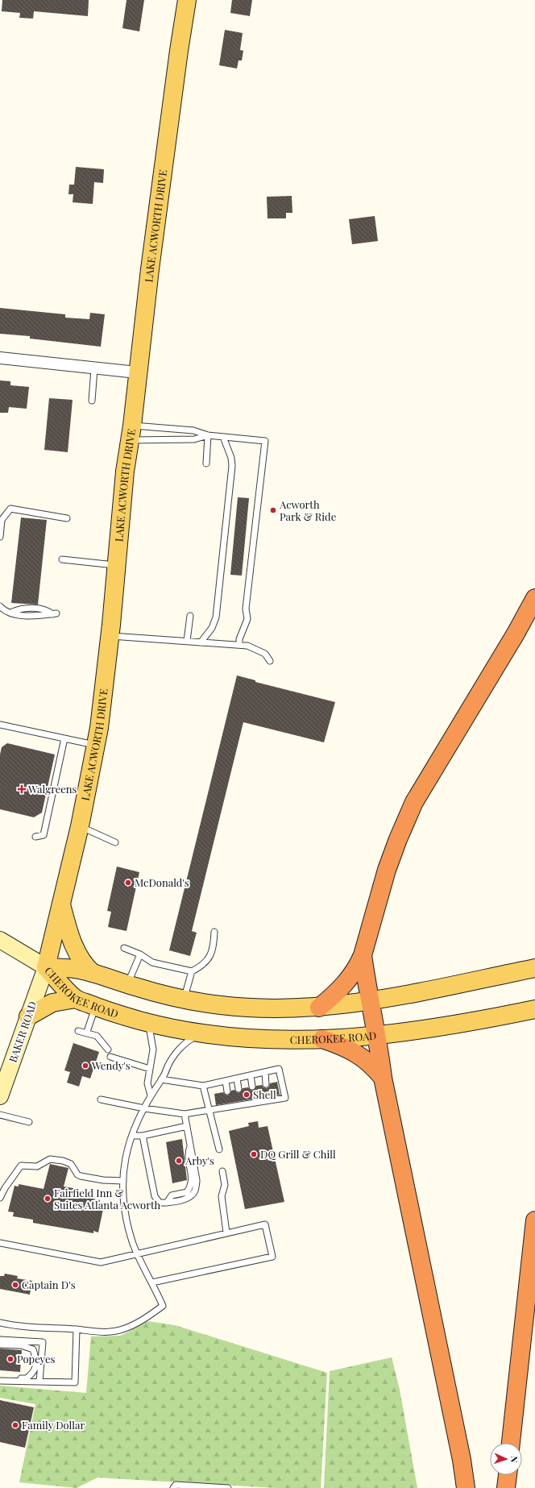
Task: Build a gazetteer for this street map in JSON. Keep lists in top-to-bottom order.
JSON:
{
  "streets": {
    "main road": ["LAKE ACWORTH DRIVE", "CHEROKEE ROAD", "BAKER ROAD"]
  },
  "crossings": [
    ["LAKE ACWORTH DRIVE", "CHEROKEE ROAD"],
    ["LAKE ACWORTH DRIVE", "BAKER ROAD"],
    ["CHEROKEE ROAD", "BAKER ROAD"]
  ],
  "places": {
    "other": [
      "Acworth Park & Ride",
      "McDonald's",
      "Wendy's",
      "Shell",
      "DQ Grill & Chill",
      "Arby's",
      "Fairfield Inn & Suites Atlanta Acworth",
      "Captain D's",
      "Popeyes",
      "Family Dollar"
    ],
    "health": ["Walgreens"]
  },
  "north": "right"
}
